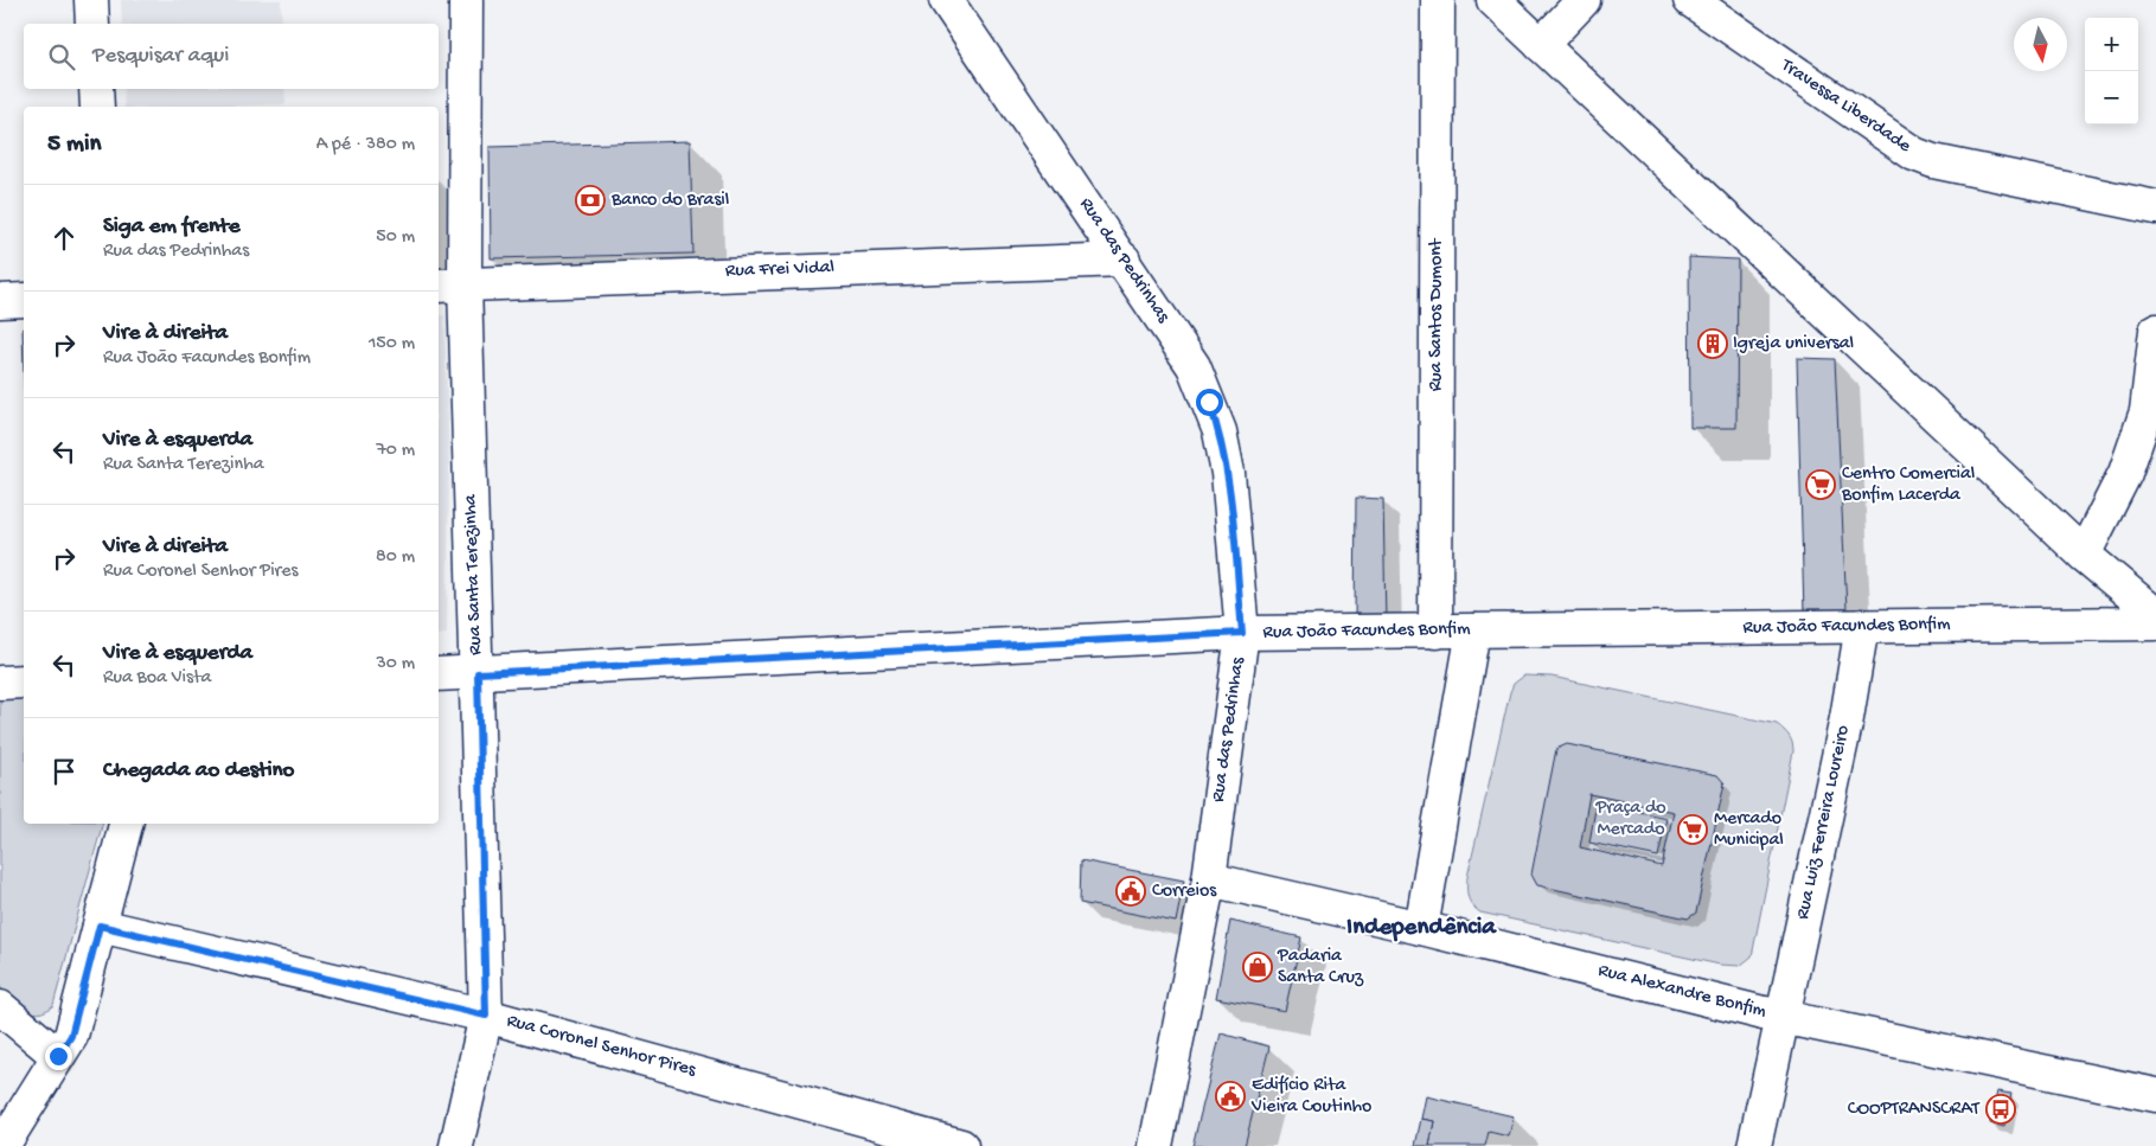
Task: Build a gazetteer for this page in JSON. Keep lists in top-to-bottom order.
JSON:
{
  "streets": {
    "street": [
      "Travessa Liberdade",
      "Rua das Pedrinhas",
      "Rua Frei Vidal",
      "Rua Santos Dumont",
      "Rua Santa Terezinha",
      "Rua João Facundes Bonfim",
      "Rua Luiz Ferreira Loureiro",
      "Rua Alexandre Bonfim",
      "Rua Coronel Senhor Pires"
    ]
  },
  "crossings": [
    ["Rua das Pedrinhas", "Rua Frei Vidal"],
    ["Rua das Pedrinhas", "Rua João Facundes Bonfim"],
    ["Rua das Pedrinhas", "Rua Alexandre Bonfim"],
    ["Rua Frei Vidal", "Rua Santa Terezinha"],
    ["Rua Santos Dumont", "Rua João Facundes Bonfim"],
    ["Rua Santa Terezinha", "Rua João Facundes Bonfim"],
    ["Rua Santa Terezinha", "Rua Coronel Senhor Pires"],
    ["Rua João Facundes Bonfim", "Rua Luiz Ferreira Loureiro"],
    ["Rua Luiz Ferreira Loureiro", "Rua Alexandre Bonfim"]
  ],
  "districts": ["Independência"],
  "parks": ["Praça do Mercado"],
  "places": {
    "bank": ["Banco do Brasil"],
    "building": ["Igreja universal"],
    "supermarket": ["Centro Comercial Bonfim Lacerda", "Mercado Municipal"],
    "public building": ["Correios", "Edifício Rita Vieira Coutinho"],
    "shop": ["Padaria Santa Cruz"],
    "bus stop": ["COOPTRANSCRAT"]
  },
  "north": "bottom",
  "page": {
    "map_buttons": ["+", "−"],
    "search": "Pesquisar aqui",
    "heading": ["5 min", "A pé · 380 m"],
    "list": [
      ["Siga em frente", "Rua das Pedrinhas", "50 m"],
      ["Vire à direita", "Rua João Facundes Bonfim", "150 m"],
      ["Vire à esquerda", "Rua Santa Terezinha", "70 m"],
      ["Vire à direita", "Rua Coronel Senhor Pires", "80 m"],
      ["Vire à esquerda", "Rua Boa Vista", "30 m"],
      "Chegada ao destino"
    ]
  }
}
